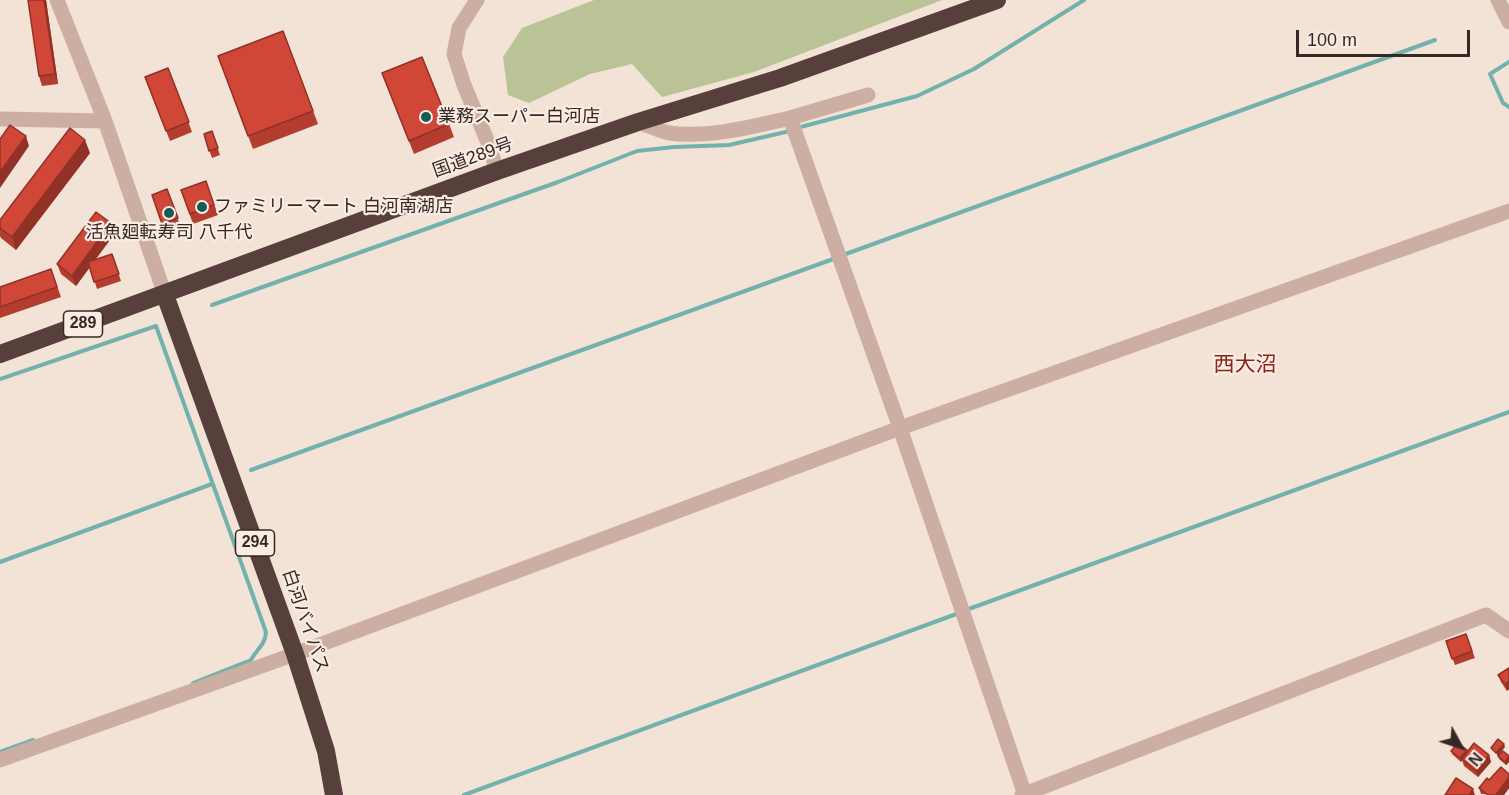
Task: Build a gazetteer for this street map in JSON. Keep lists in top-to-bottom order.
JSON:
{
  "streets": {
    "highway": [
      "国道289号",
      "289",
      "294",
      "白河バイパス"
    ]
  },
  "crossings": [
    ["国道289号", "白河バイパス"]
  ],
  "districts": ["西大沼"],
  "places": ["業務スーパー白河店", "ファミリーマート 白河南湖店", "活魚廻転寿司 八千代"],
  "scale_bar": "100 m",
  "north": "bottom right"
}
